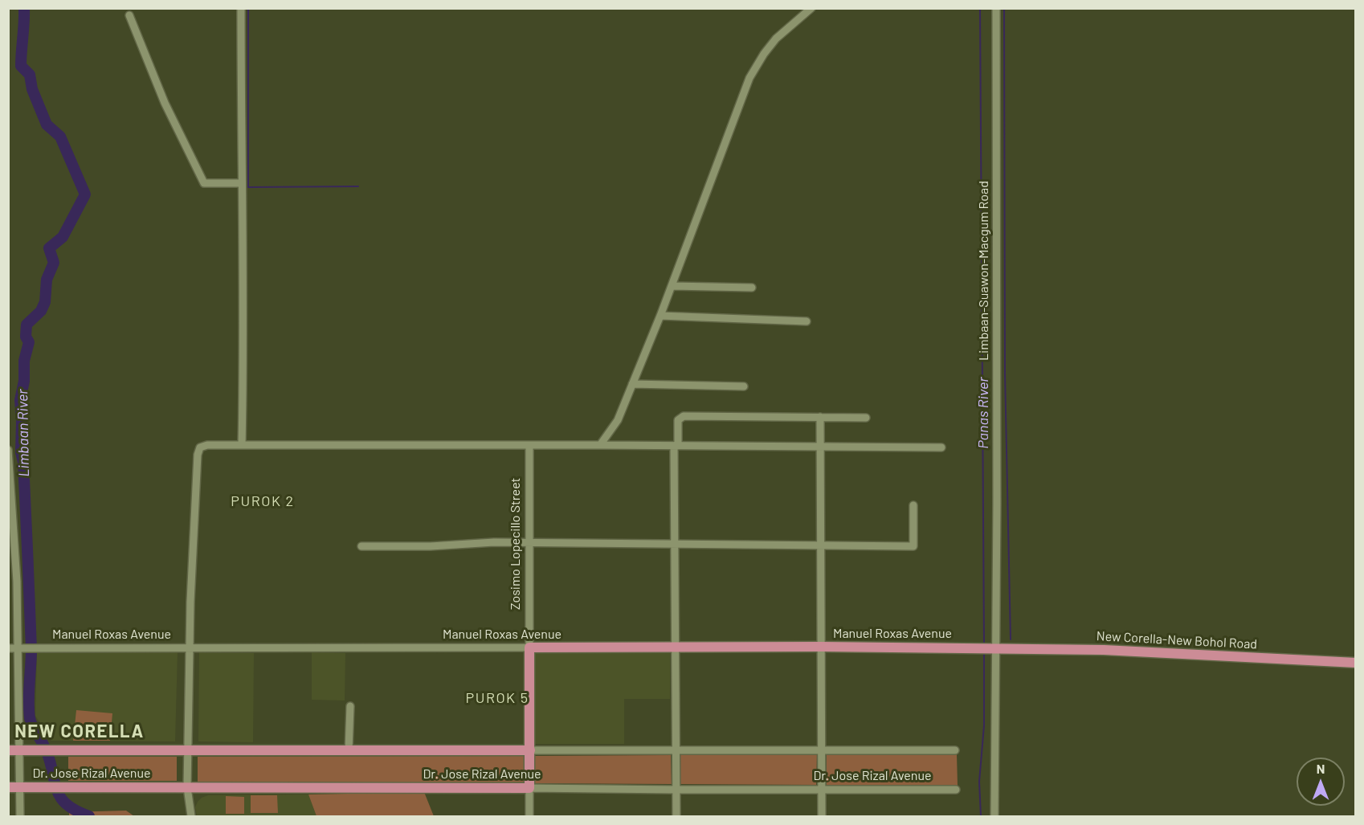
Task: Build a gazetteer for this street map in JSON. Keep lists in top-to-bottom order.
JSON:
{
  "streets": {
    "main road": [
      "Zosimo Lopecillo Street",
      "Manuel Roxas Avenue",
      "New Corella-New Bohol Road",
      "Dr. Jose Rizal Avenue"
    ],
    "street": ["Limbaan-Suawon-Macgum Road"]
  },
  "crossings": [
    ["Limbaan-Suawon-Macgum Road", "Manuel Roxas Avenue"],
    ["Limbaan-Suawon-Macgum Road", "New Corella-New Bohol Road"],
    ["Zosimo Lopecillo Street", "Manuel Roxas Avenue"],
    ["Zosimo Lopecillo Street", "Dr. Jose Rizal Avenue"],
    ["Manuel Roxas Avenue", "New Corella-New Bohol Road"]
  ],
  "districts": ["PUROK 2", "PUROK 5", "NEW CORELLA"],
  "water": ["Panas River", "Limbaan River"],
  "north": "top"
}
